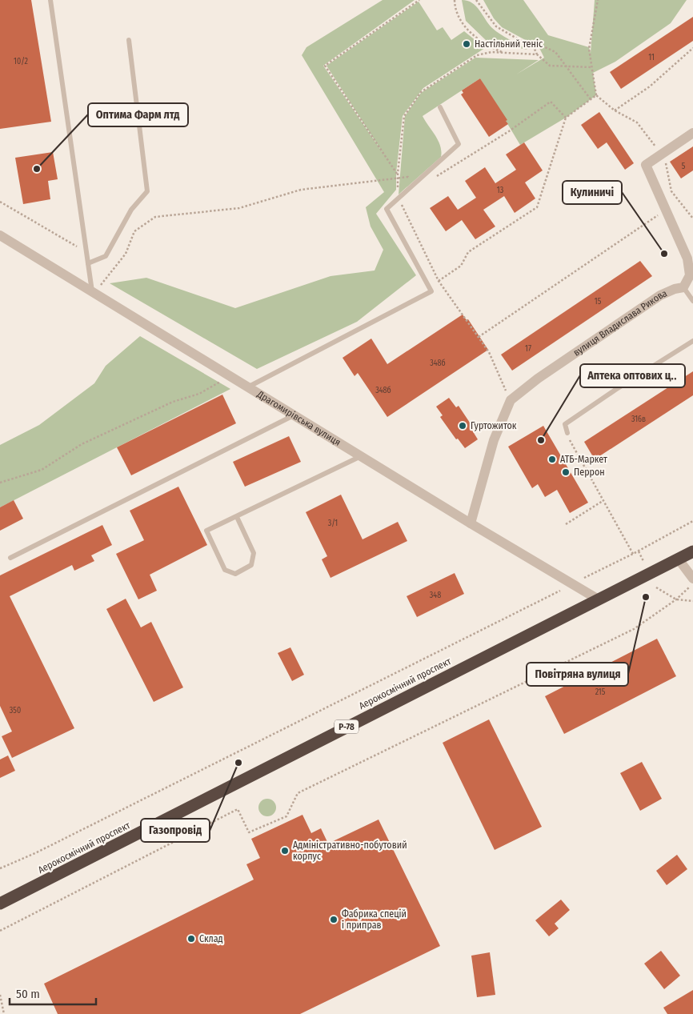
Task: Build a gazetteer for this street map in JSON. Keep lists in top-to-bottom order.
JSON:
{
  "streets": {
    "highway": ["Аерокосмічний проспект", "Р-78"],
    "street": ["вулиця Владислава Рикова", "Драгомирівська вулиця"]
  },
  "crossings": [
    ["вулиця Владислава Рикова", "Драгомирівська вулиця"],
    ["Драгомирівська вулиця", "Аерокосмічний проспект"]
  ],
  "places": [
    "Настільний теніс",
    "Оптима Фарм лтд",
    "Кулиничі",
    "Гуртожиток",
    "Аптека оптових ц‥",
    "АТБ-Маркет",
    "Перрон",
    "Повітряна вулиця",
    "Газопровiд",
    "Адміністративно-побутовий корпус",
    "Фабрика спецій і приправ",
    "Склад"
  ],
  "house_numbers": [
    "11",
    "10/2",
    "5",
    "13",
    "15",
    "17",
    "348б",
    "348б",
    "316в",
    "3/1",
    "348",
    "215",
    "350"
  ],
  "scale_bar": "50 m"
}
